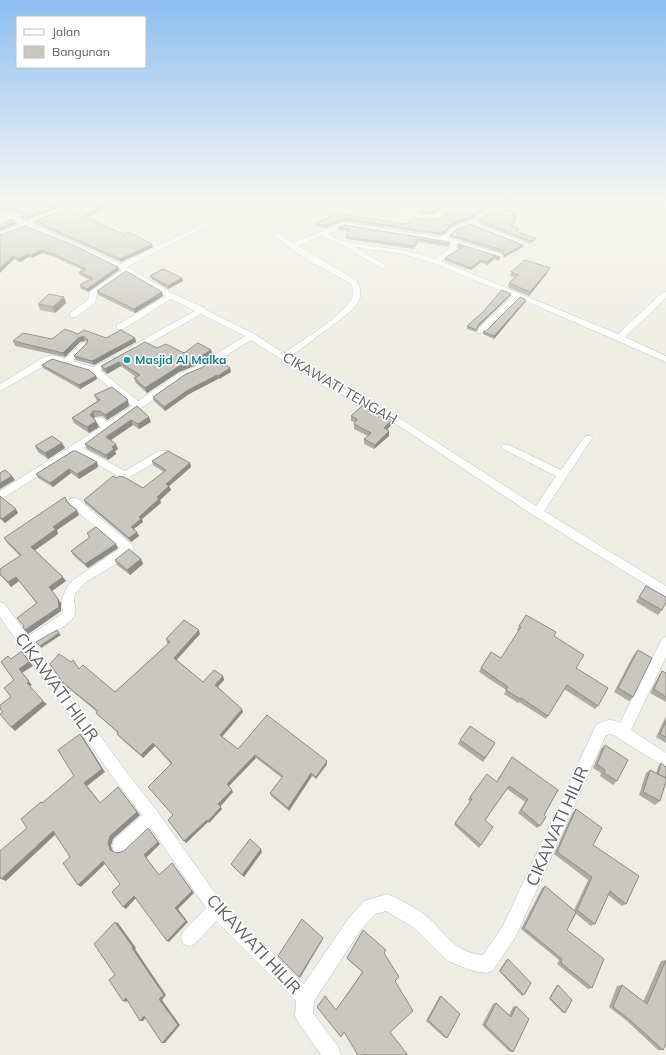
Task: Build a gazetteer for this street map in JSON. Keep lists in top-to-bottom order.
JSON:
{
  "streets": {
    "street": ["CIKAWATI TENGAH", "CIKAWATI HILIR"]
  },
  "places": ["Masjid Al Malka"],
  "legend": ["Jalan", "Bangunan"]
}
